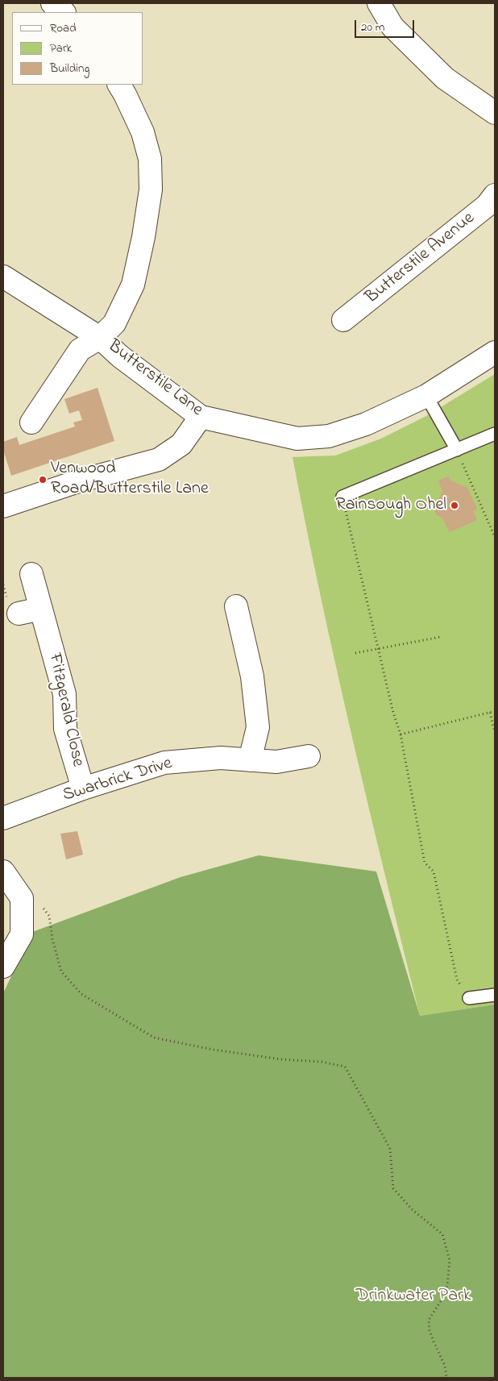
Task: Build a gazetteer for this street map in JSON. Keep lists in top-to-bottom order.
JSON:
{
  "streets": {
    "street": [
      "Butterstile Avenue",
      "Butterstile Lane",
      "Fitzgerald Close",
      "Swarbrick Drive"
    ]
  },
  "crossings": [
    ["Fitzgerald Close", "Swarbrick Drive"]
  ],
  "parks": ["Drinkwater Park"],
  "places": ["Venwood Road/Butterstile Lane", "Rainsough Ohel"],
  "legend": ["Road", "Park", "Building"],
  "scale_bar": "20 m"
}
